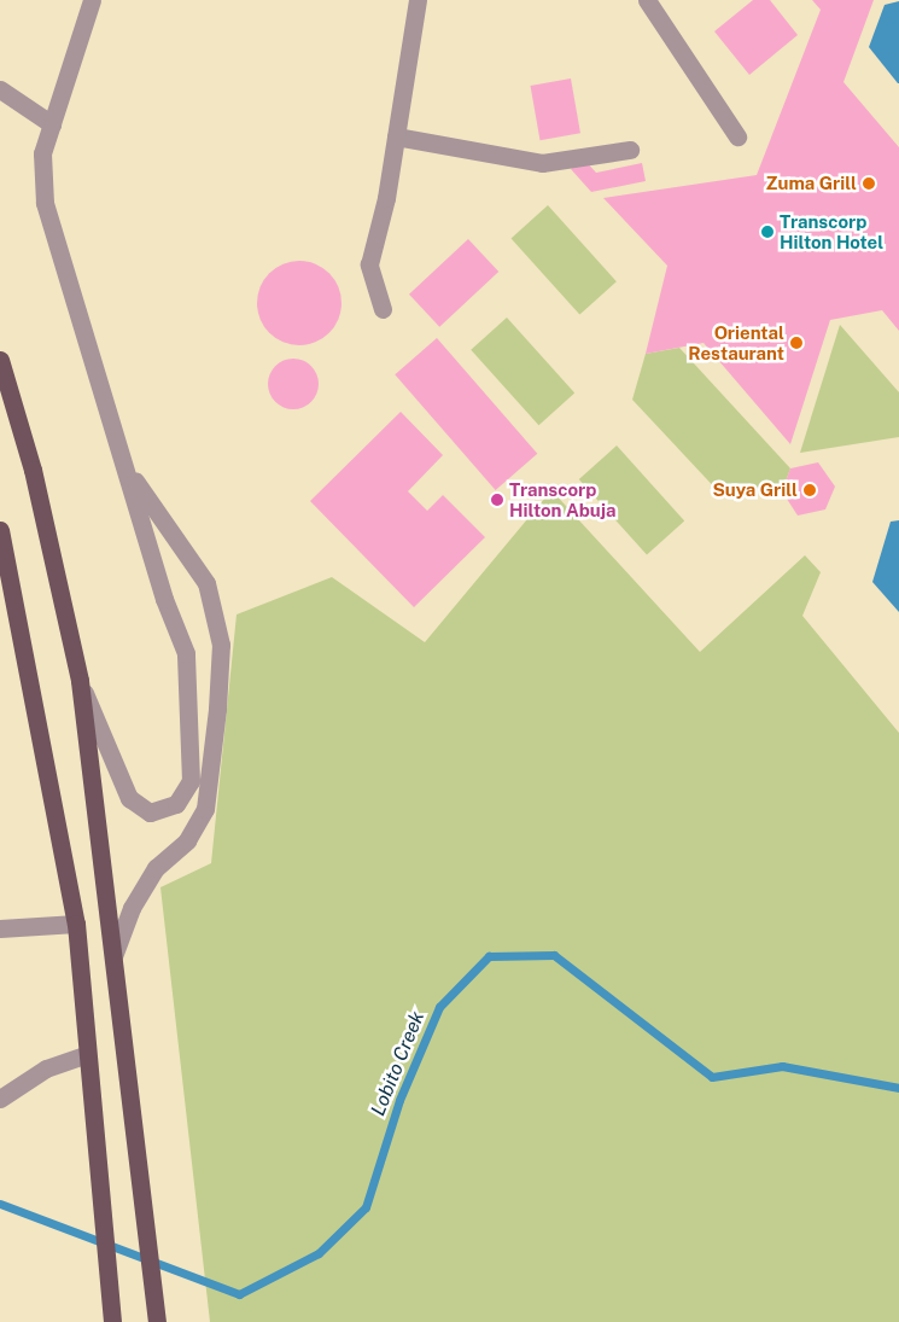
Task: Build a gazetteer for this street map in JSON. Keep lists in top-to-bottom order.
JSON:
{
  "water": ["Lobito Creek"],
  "places": [
    "Zuma Grill",
    "Transcorp Hilton Hotel",
    "Oriental Restaurant",
    "Suya Grill",
    "Transcorp Hilton Abuja"
  ]
}
